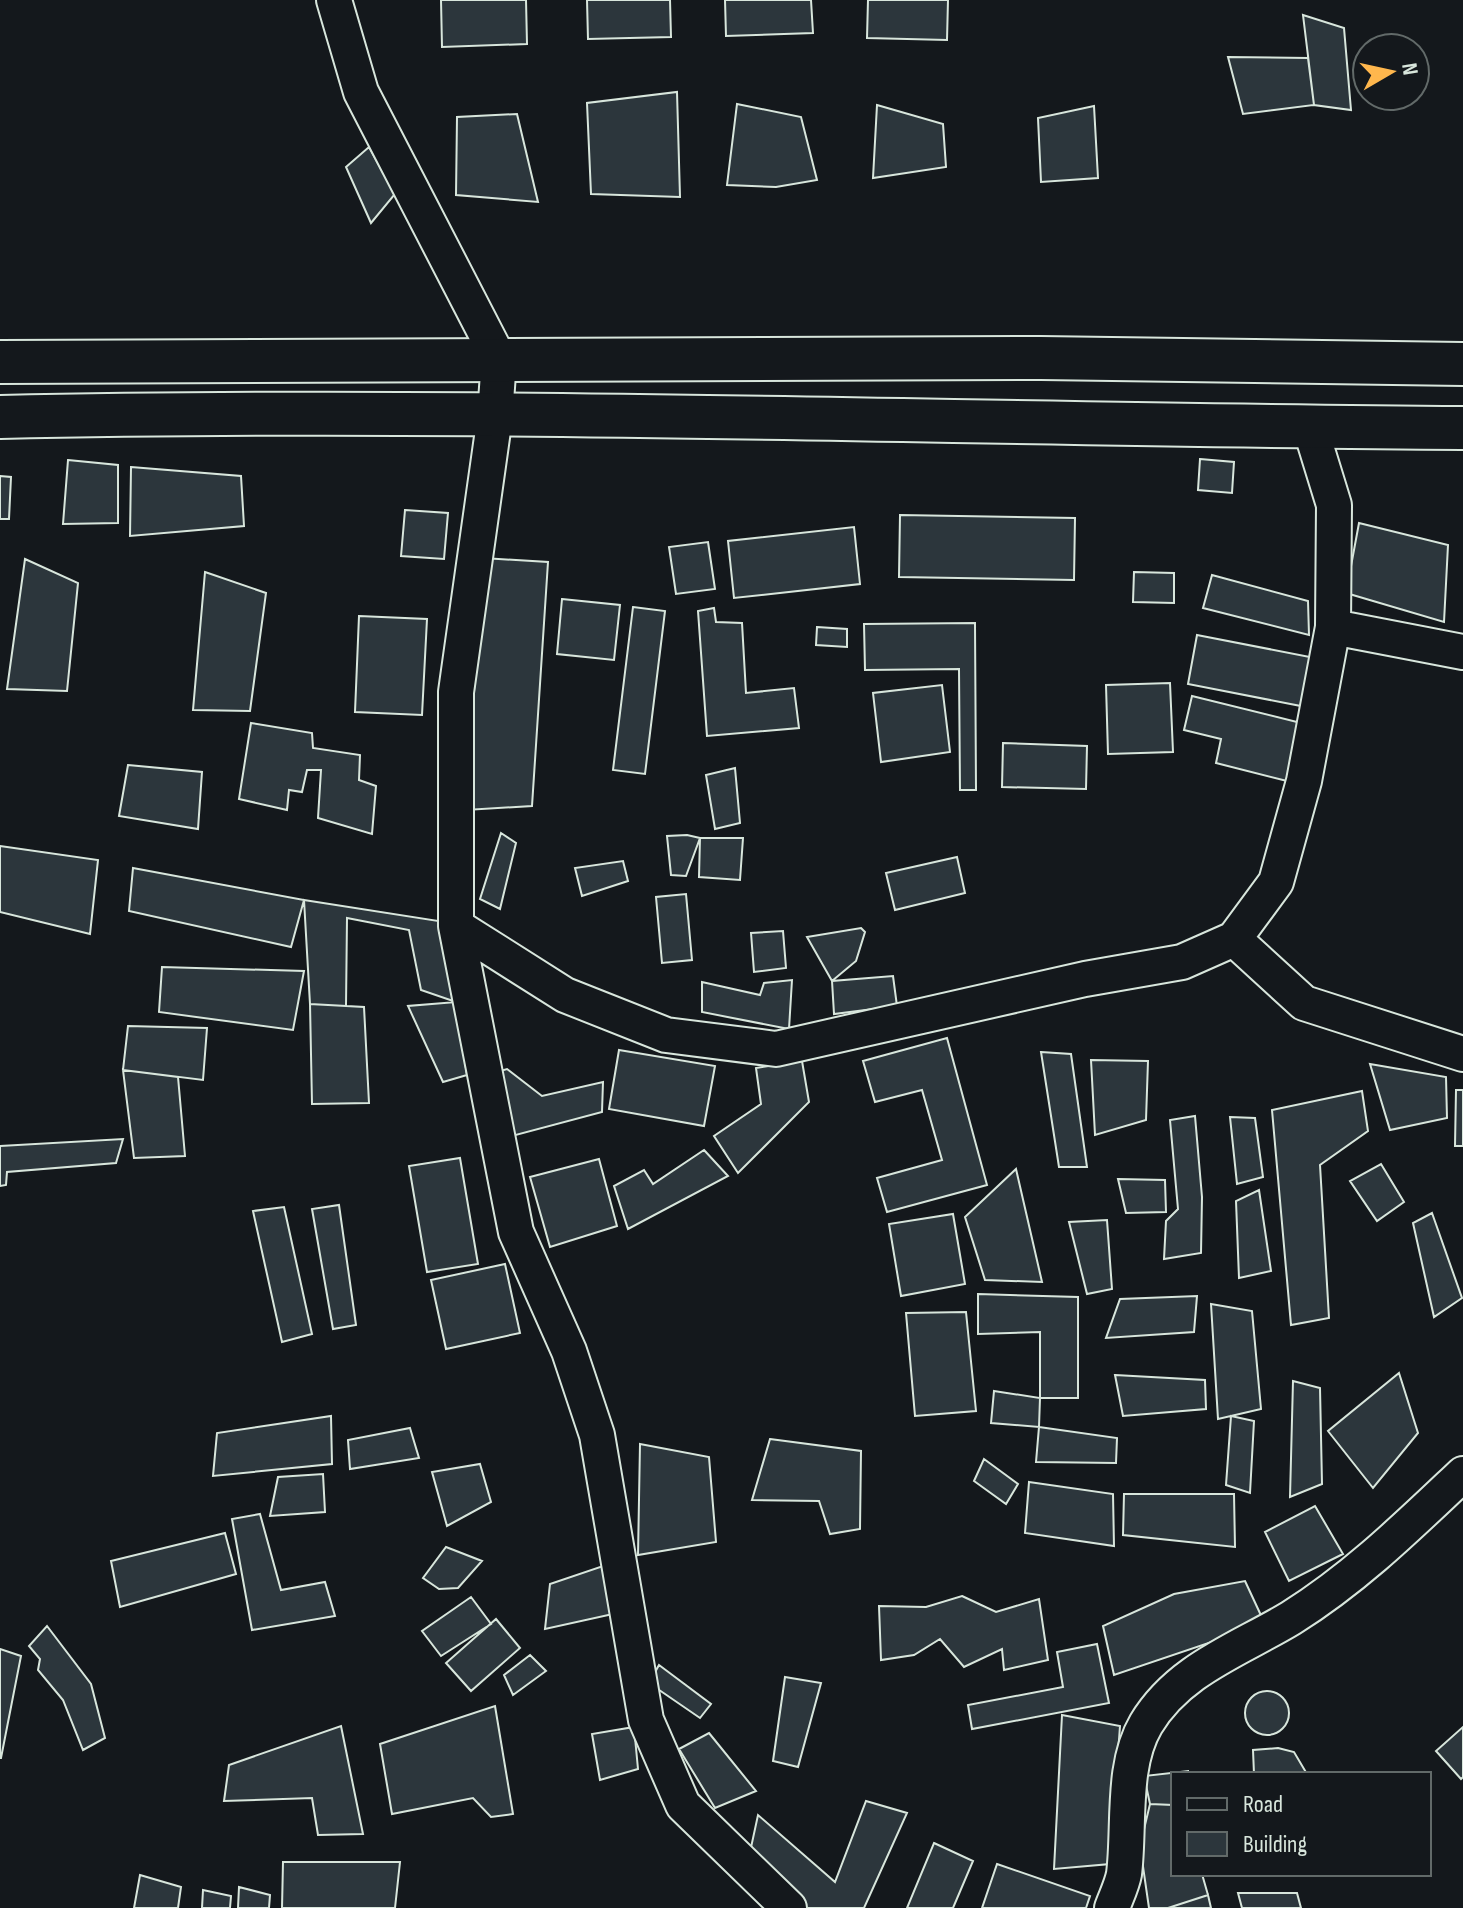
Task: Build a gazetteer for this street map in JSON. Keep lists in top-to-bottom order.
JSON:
{
  "legend": ["Road", "Building"],
  "north": "right"
}
